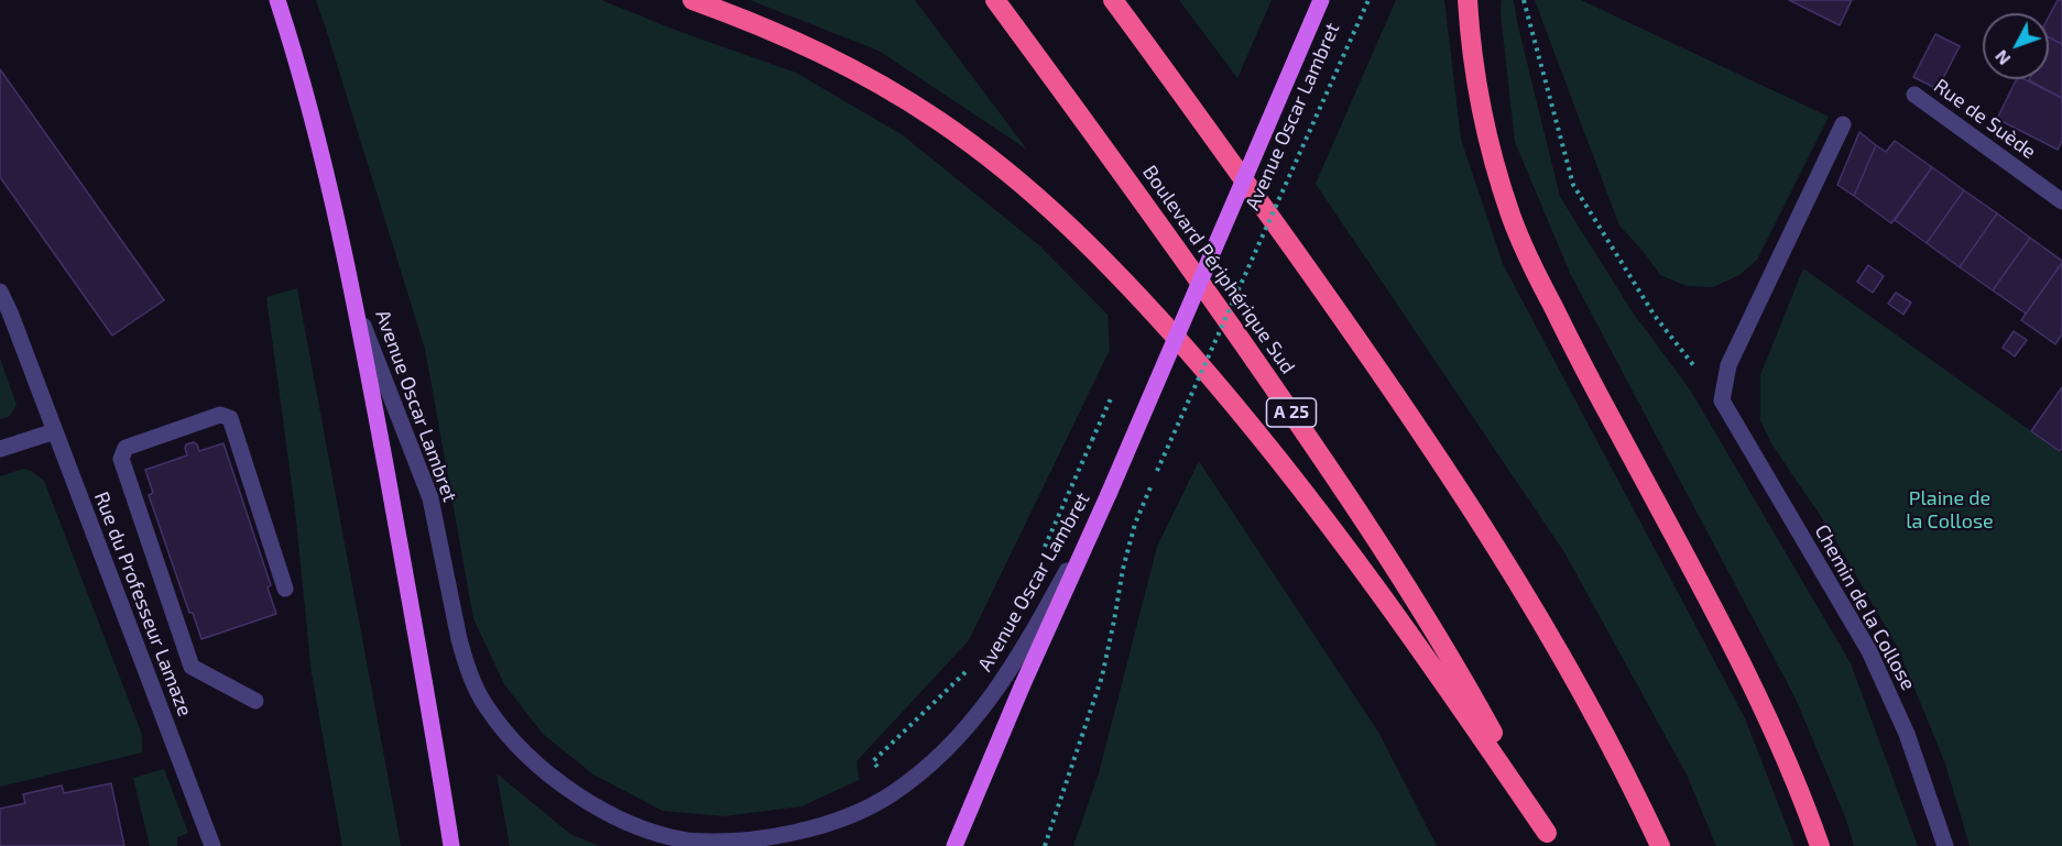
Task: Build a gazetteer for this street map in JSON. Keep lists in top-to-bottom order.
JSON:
{
  "streets": {
    "highway": ["Boulevard Périphérique Sud", "A 25"],
    "main road": ["Avenue Oscar Lambret"],
    "street": ["Rue de Suède", "Rue du Professeur Lamaze", "Chemin de la Collose"]
  },
  "parks": ["Plaine de la Collose"],
  "north": "bottom left"
}
